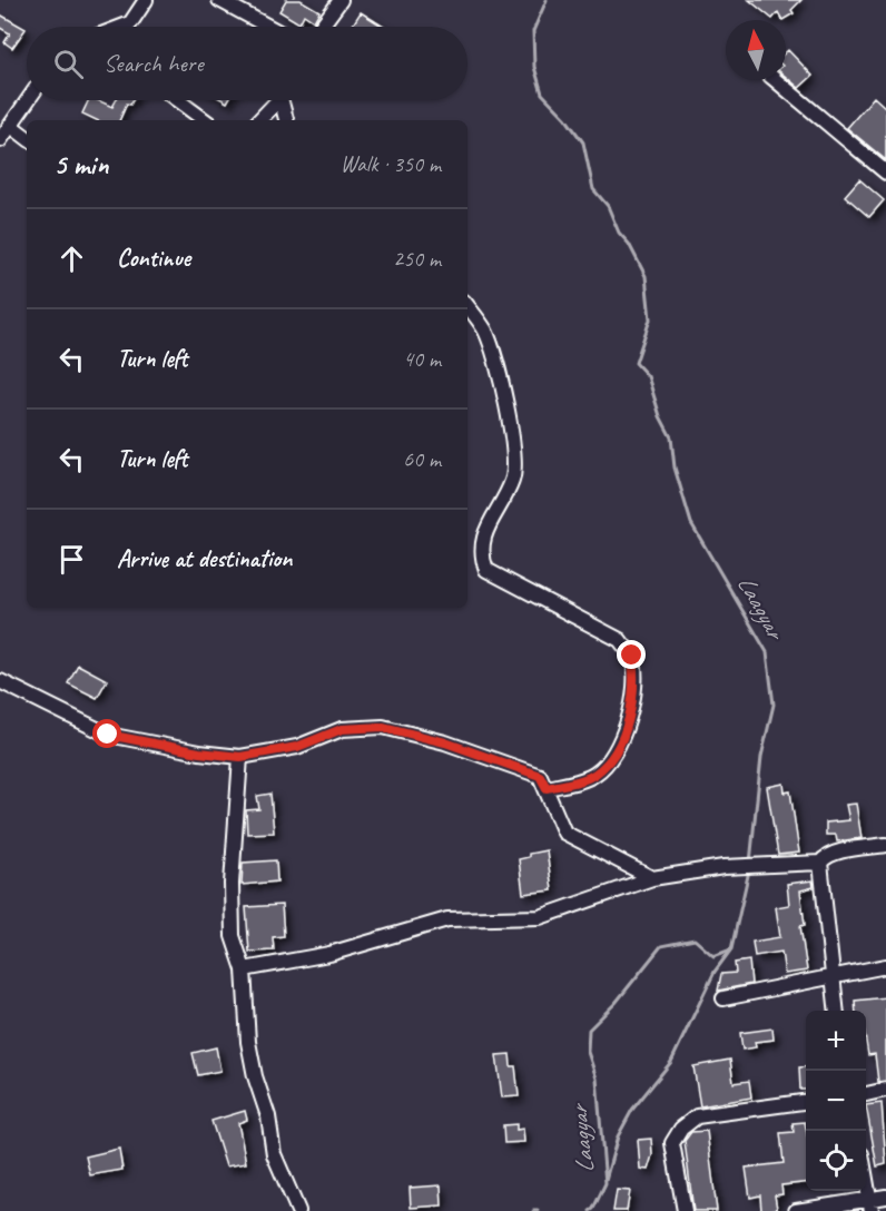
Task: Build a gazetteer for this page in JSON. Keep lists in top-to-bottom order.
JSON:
{
  "water": ["Laagyar"],
  "north": "top",
  "page": {
    "search": "Search here",
    "heading": ["5 min", "Walk · 350 m"],
    "list": [
      ["Continue", "250 m"],
      ["Turn left", "40 m"],
      ["Turn left", "60 m"],
      "Arrive at destination"
    ],
    "map_buttons": ["+", "−"]
  }
}
